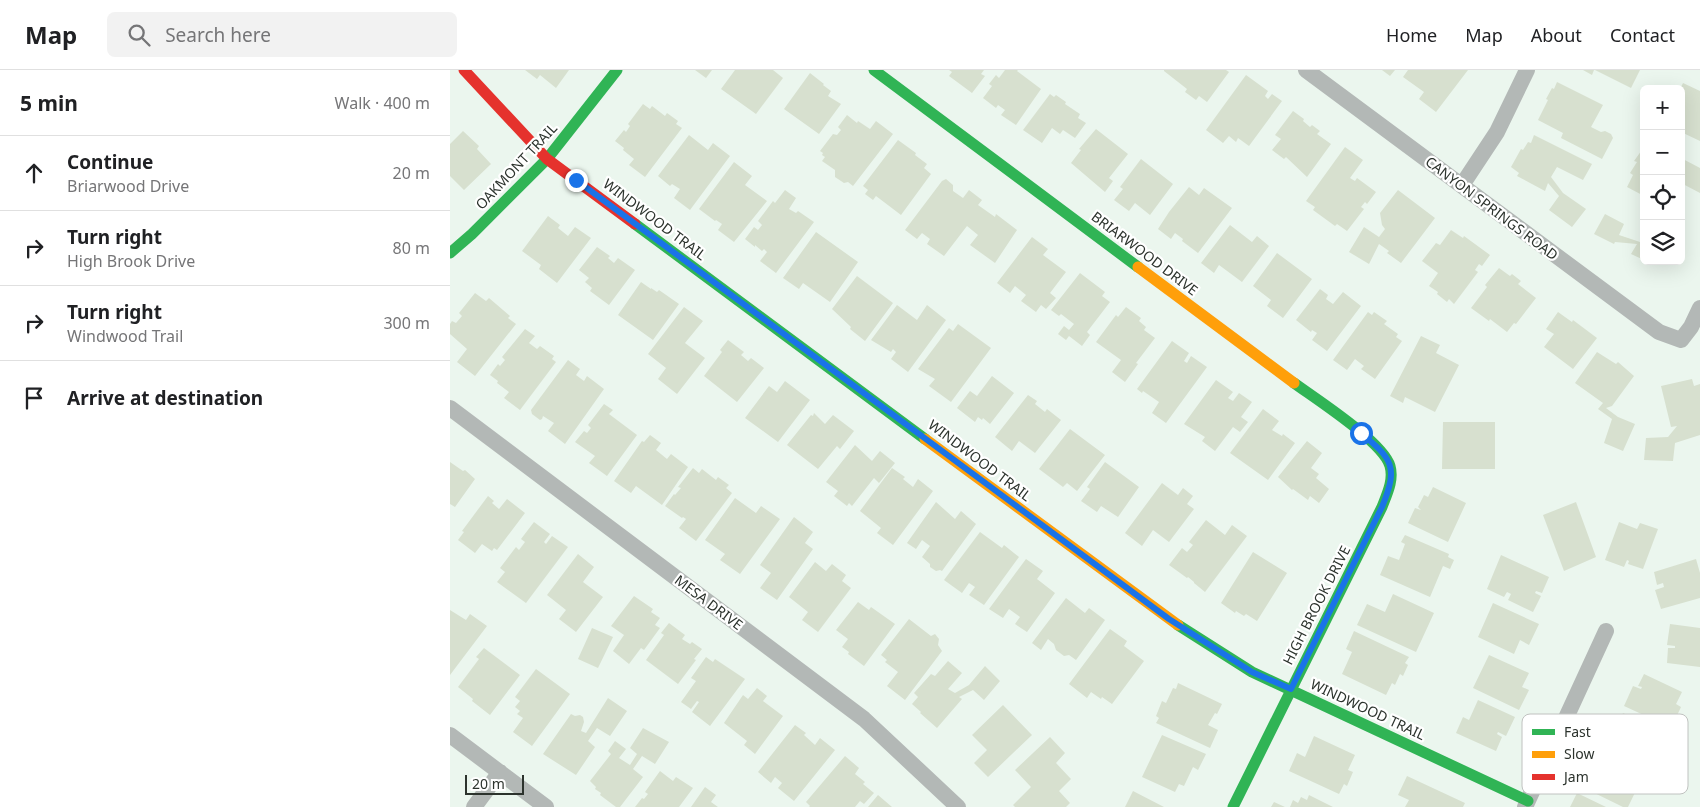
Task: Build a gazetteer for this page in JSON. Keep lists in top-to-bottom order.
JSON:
{
  "streets": {
    "street": [
      "OAKMONT TRAIL",
      "CANYON SPRINGS ROAD",
      "WINDWOOD TRAIL",
      "BRIARWOOD DRIVE",
      "MESA DRIVE",
      "HIGH BROOK DRIVE"
    ]
  },
  "crossings": [
    ["OAKMONT TRAIL", "WINDWOOD TRAIL"],
    ["WINDWOOD TRAIL", "HIGH BROOK DRIVE"],
    ["BRIARWOOD DRIVE", "HIGH BROOK DRIVE"]
  ],
  "legend": ["Fast", "Slow", "Jam"],
  "scale_bar": "20 m",
  "page": {
    "header": "Map",
    "search": "Search here",
    "nav": [
      "Home",
      "Map",
      "About",
      "Contact"
    ],
    "heading": ["5 min", "Walk · 400 m"],
    "map_buttons": ["+", "−"],
    "list": [
      ["Continue", "Briarwood Drive", "20 m"],
      ["Turn right", "High Brook Drive", "80 m"],
      ["Turn right", "Windwood Trail", "300 m"],
      "Arrive at destination"
    ],
    "scale": "20 m"
  }
}
